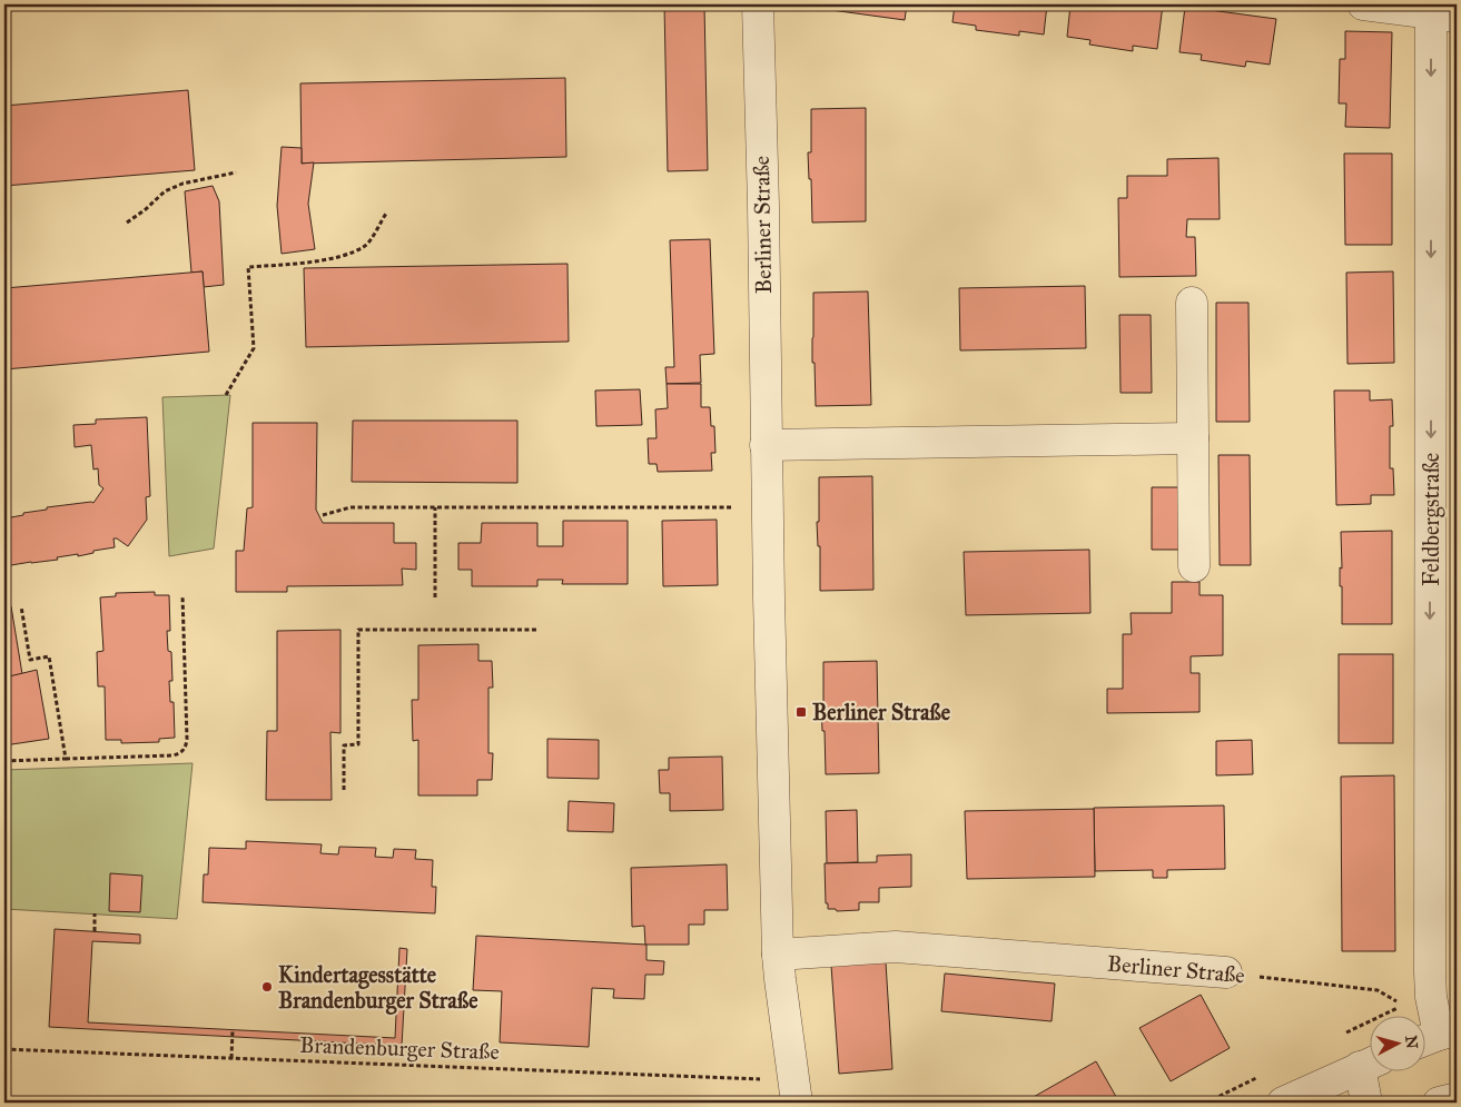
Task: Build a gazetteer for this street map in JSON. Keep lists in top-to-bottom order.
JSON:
{
  "streets": {
    "street": ["Berliner Straße", "Feldbergstraße"],
    "path": ["Brandenburger Straße"]
  },
  "crossings": [
    ["Berliner Straße", "Brandenburger Straße"]
  ],
  "one_way": ["Feldbergstraße"],
  "places": {
    "transit": ["Berliner Straße"],
    "other": ["Kindertagesstätte Brandenburger Straße"]
  },
  "north": "right"
}
